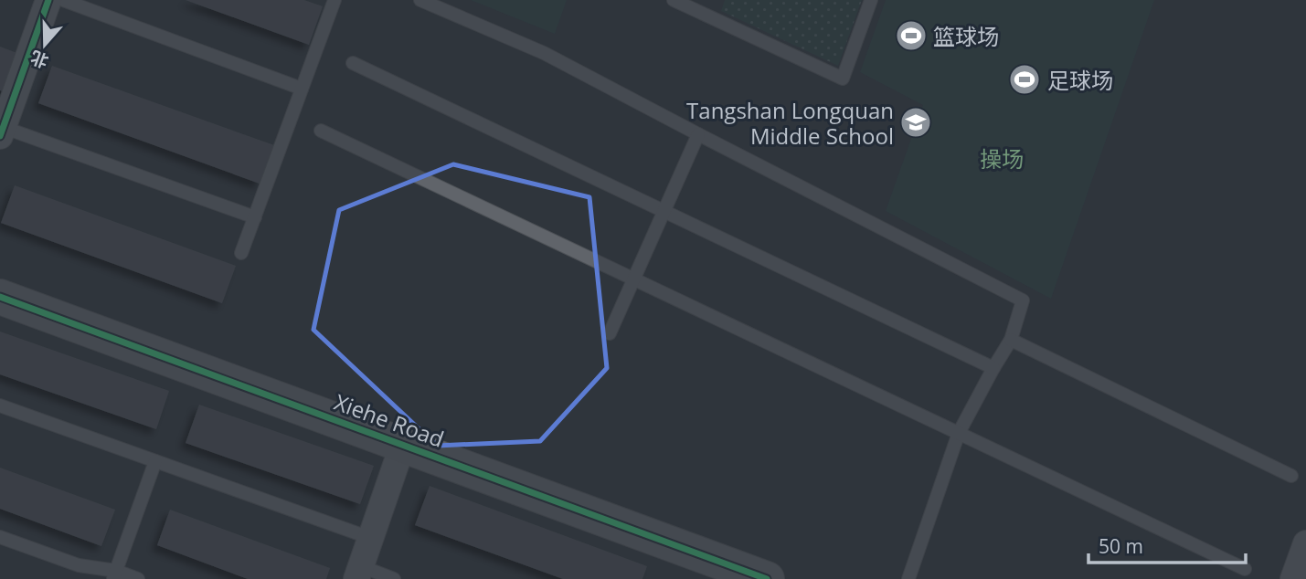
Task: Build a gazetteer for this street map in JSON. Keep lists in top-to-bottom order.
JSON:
{
  "streets": {
    "street": ["Xiehe Road"]
  },
  "parks": ["操场"],
  "places": {
    "sports": ["篮球场", "足球场"],
    "school or university": ["Tangshan Longquan Middle School"]
  },
  "scale_bar": "50 m",
  "north": "bottom"
}
